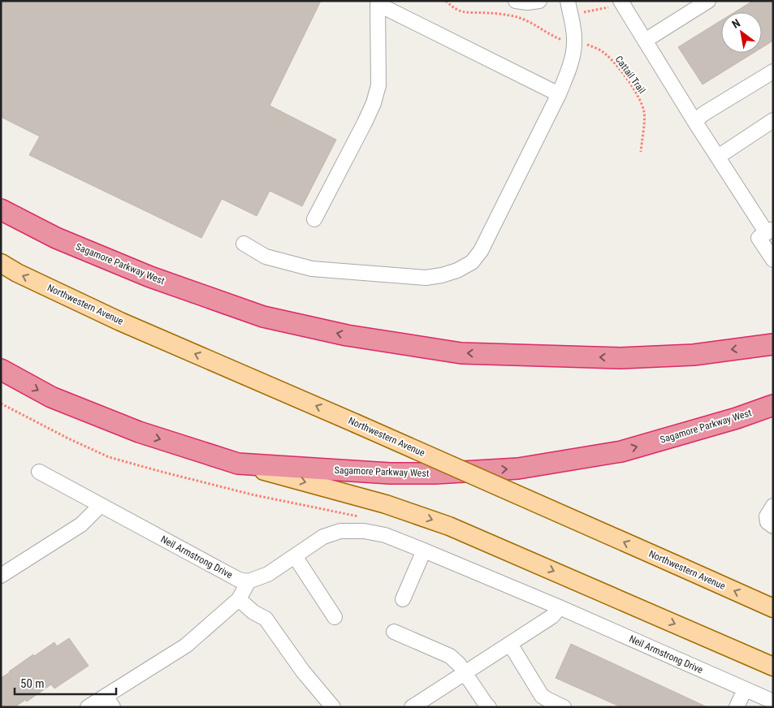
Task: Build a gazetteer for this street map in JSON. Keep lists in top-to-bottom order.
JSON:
{
  "streets": {
    "highway": ["Sagamore Parkway West"],
    "main road": ["Northwestern Avenue"],
    "street": ["Neil Armstrong Drive"],
    "path": ["Cattail Trail"]
  },
  "scale_bar": "50 m",
  "north": "top left"
}
